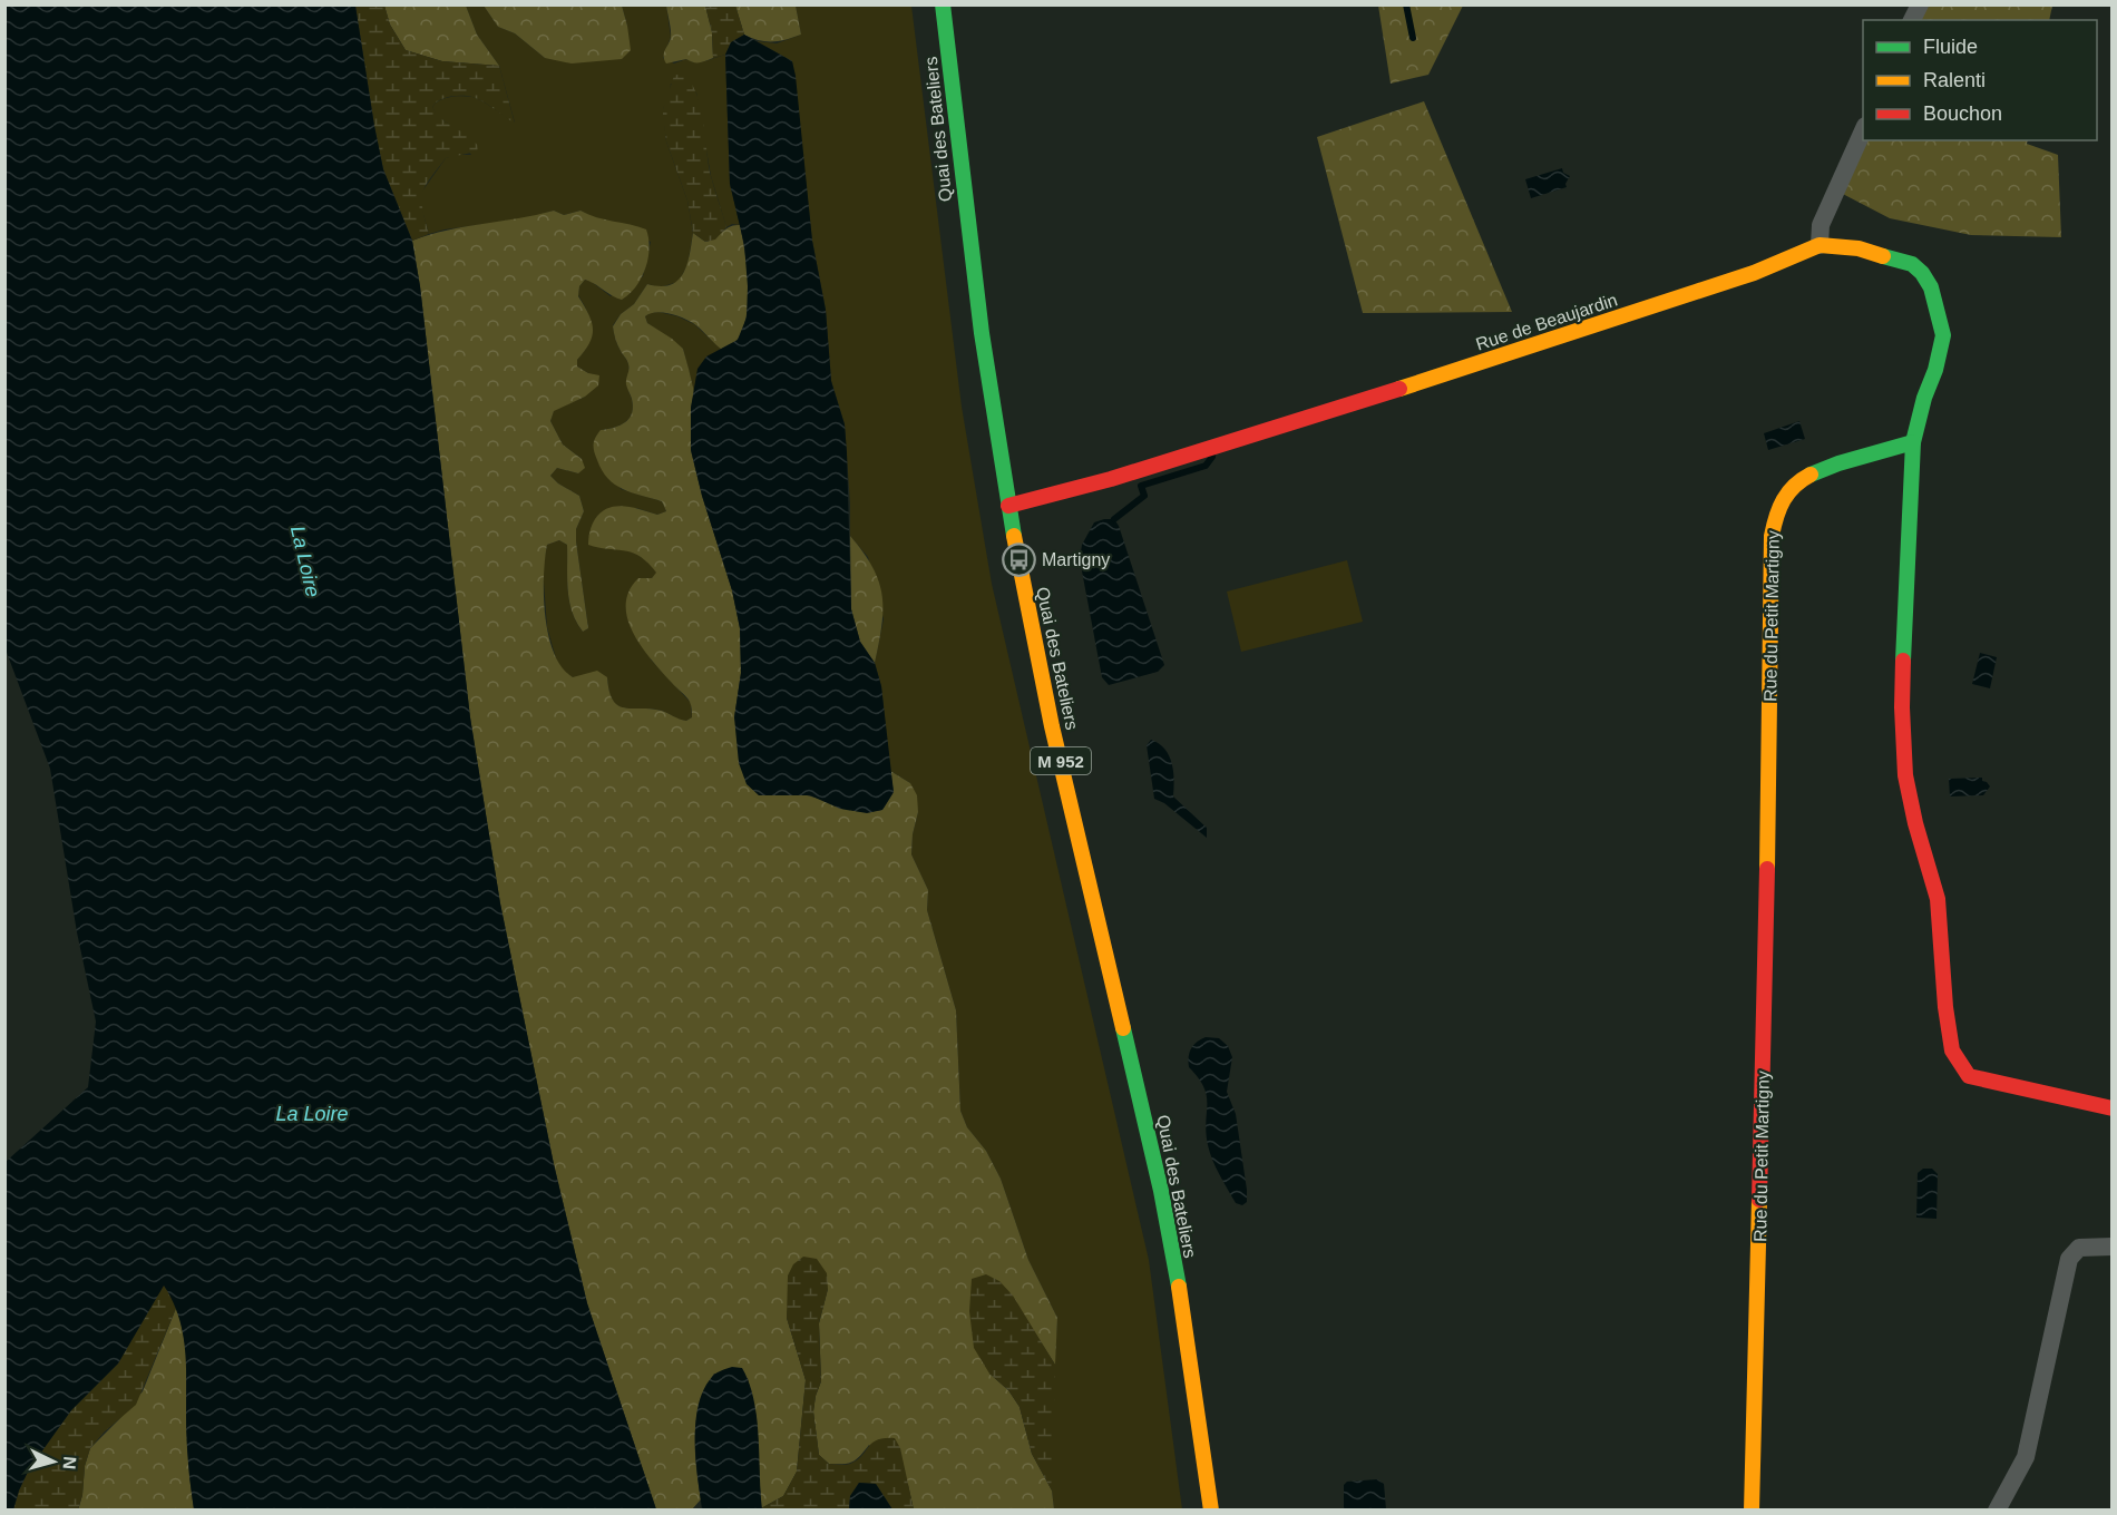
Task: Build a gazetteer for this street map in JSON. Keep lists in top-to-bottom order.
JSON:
{
  "streets": {
    "street": [
      "Quai des Bateliers",
      "Rue de Beaujardin",
      "Rue du Petit Martigny",
      "M 952"
    ]
  },
  "crossings": [
    ["Quai des Bateliers", "Rue de Beaujardin"],
    ["Rue de Beaujardin", "Rue du Petit Martigny"]
  ],
  "water": ["La Loire"],
  "places": {
    "bus stop": ["Martigny"]
  },
  "legend": ["Fluide", "Ralenti", "Bouchon"],
  "north": "right"
}
